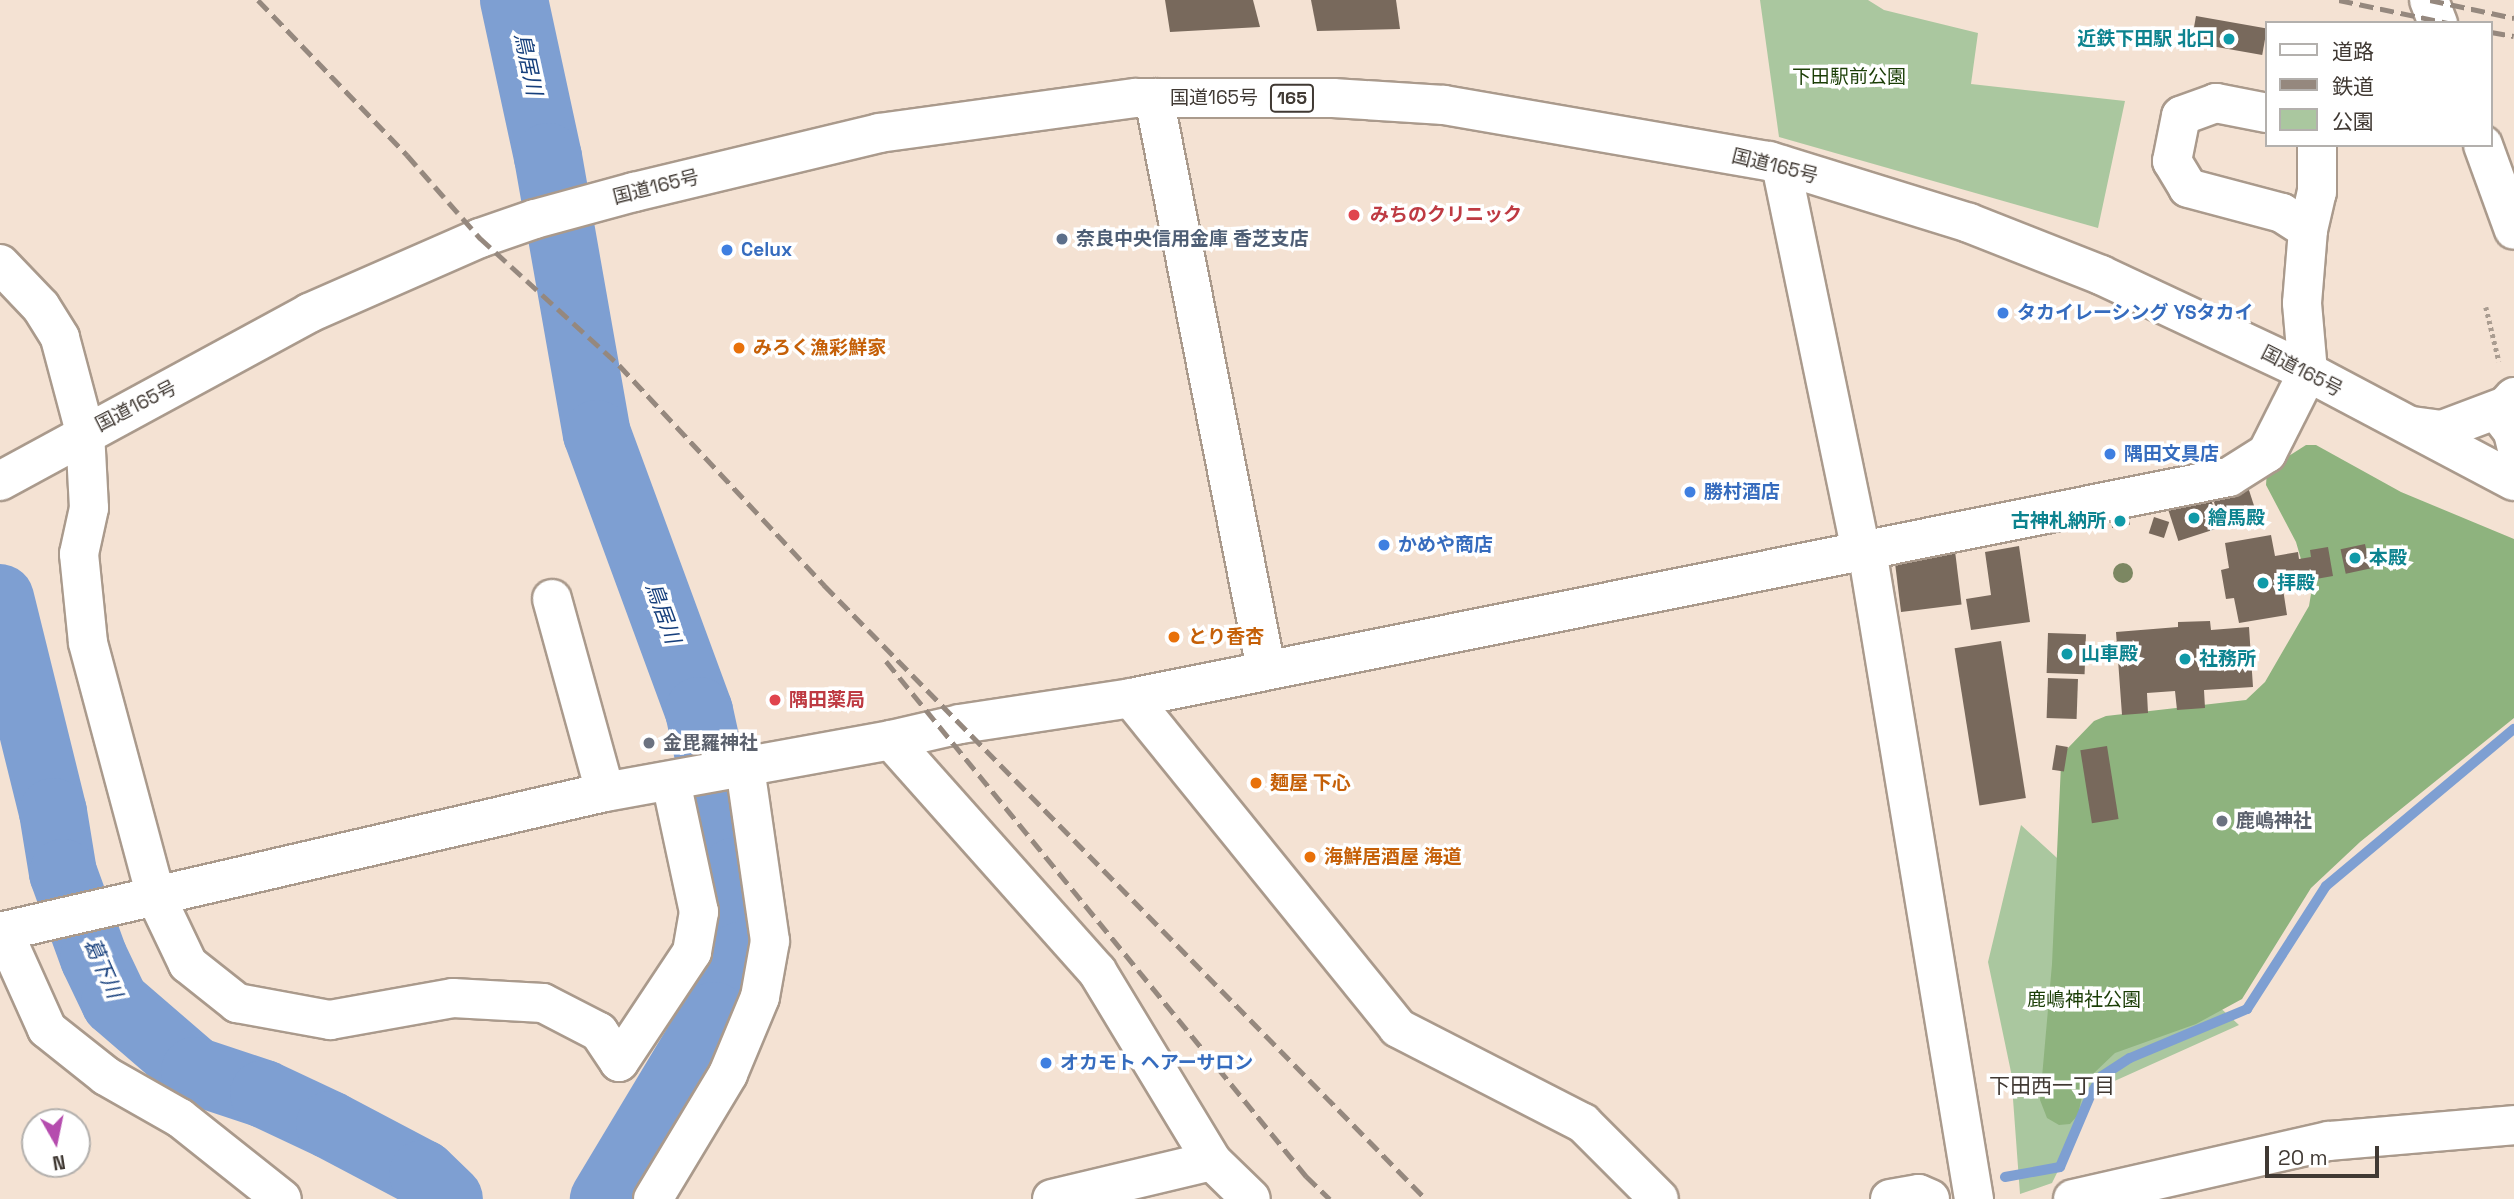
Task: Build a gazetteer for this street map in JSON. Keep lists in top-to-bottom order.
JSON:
{
  "streets": {
    "main road": ["国道165号", "165"]
  },
  "districts": ["下田西一丁目"],
  "water": ["鳥居川", "葛下川"],
  "parks": ["下田駅前公園", "鹿嶋神社公園"],
  "places": [
    "近鉄下田駅 北口",
    "みちのクリニック",
    "奈良中央信用金庫 香芝支店",
    "Celux",
    "タカイレーシング YSタカイ",
    "みろく漁彩鮮家",
    "隅田文具店",
    "勝村酒店",
    "繪馬殿",
    "古神札納所",
    "かめや商店",
    "本殿",
    "拝殿",
    "とり香杏",
    "山車殿",
    "社務所",
    "隅田薬局",
    "金毘羅神社",
    "麺屋 下心",
    "鹿嶋神社",
    "海鮮居酒屋 海道",
    "オカモト ヘアーサロン"
  ],
  "legend": ["道路", "鉄道", "公園"],
  "scale_bar": "20 m",
  "north": "bottom"
}
